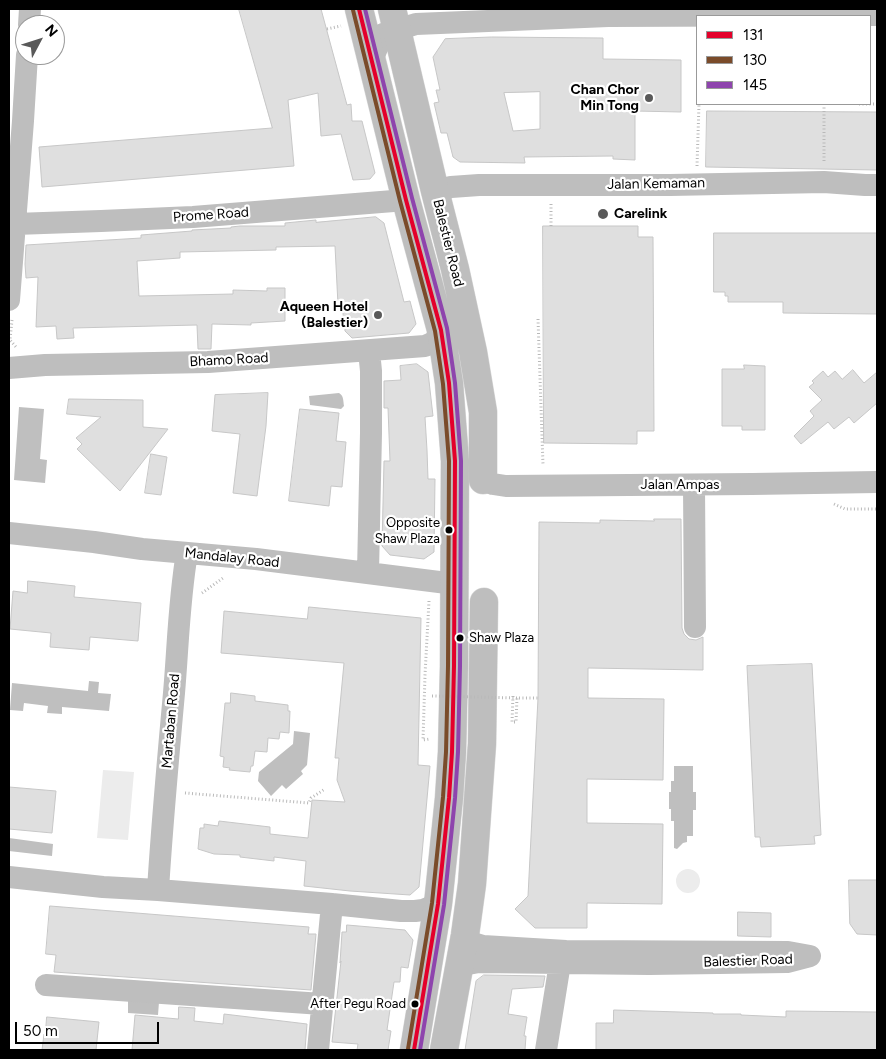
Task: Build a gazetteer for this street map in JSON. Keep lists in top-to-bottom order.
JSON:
{
  "streets": {
    "main road": ["Balestier Road"],
    "street": [
      "Jalan Kemaman",
      "Prome Road",
      "Bhamo Road",
      "Jalan Ampas",
      "Mandalay Road",
      "Martaban Road"
    ]
  },
  "crossings": [
    ["Jalan Kemaman", "Balestier Road"],
    ["Prome Road", "Balestier Road"],
    ["Balestier Road", "Bhamo Road"],
    ["Balestier Road", "Jalan Ampas"],
    ["Balestier Road", "Mandalay Road"],
    ["Mandalay Road", "Martaban Road"]
  ],
  "places": [
    "Chan Chor Min Tong",
    "Carelink",
    "Aqueen Hotel (Balestier)",
    "Opposite Shaw Plaza",
    "Shaw Plaza",
    "After Pegu Road"
  ],
  "lines": ["transit line 131", "transit line 145", "transit line 130"],
  "legend": ["131", "130", "145"],
  "scale_bar": "50 m",
  "north": "top right"
}
